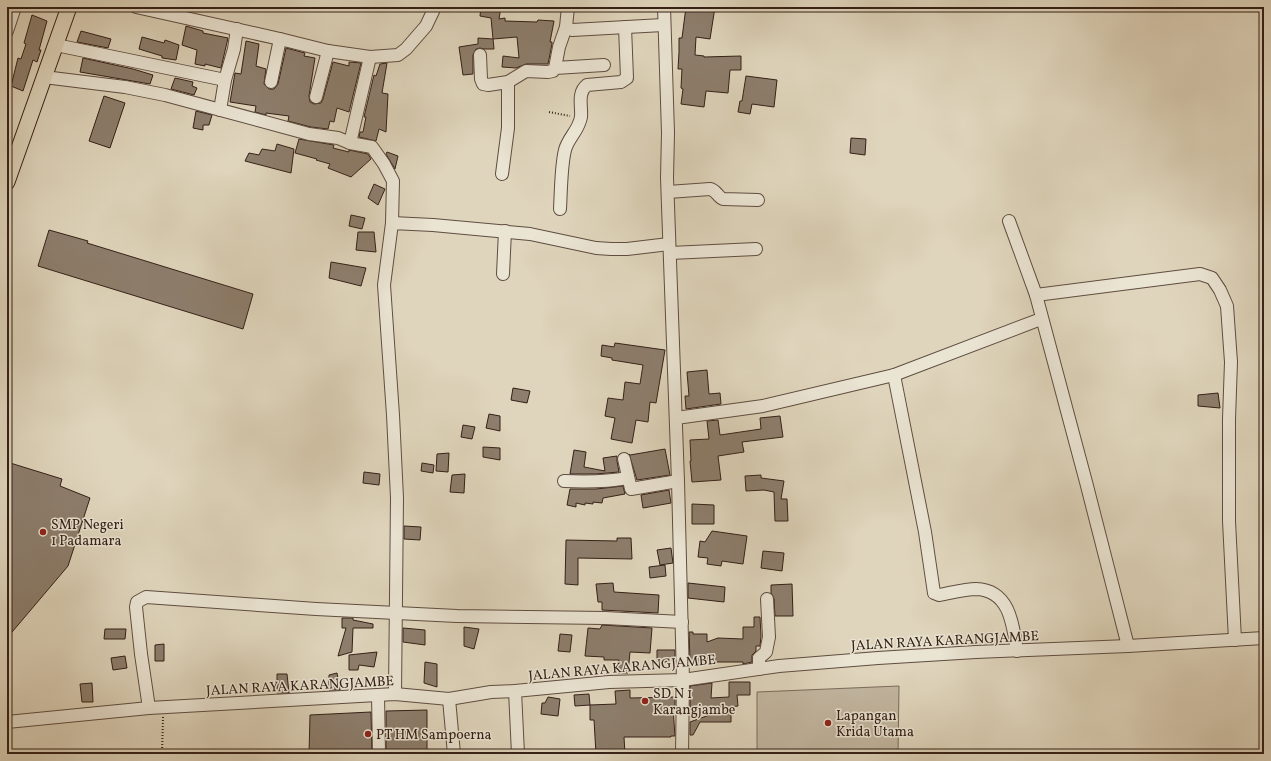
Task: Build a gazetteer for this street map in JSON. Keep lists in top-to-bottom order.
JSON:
{
  "streets": {
    "street": ["JALAN RAYA KARANGJAMBE"]
  },
  "places": [
    "SMP Negeri 1 Padamara",
    "SD N 1 Karangjambe",
    "Lapangan Krida Utama",
    "PT HM Sampoerna"
  ]
}
